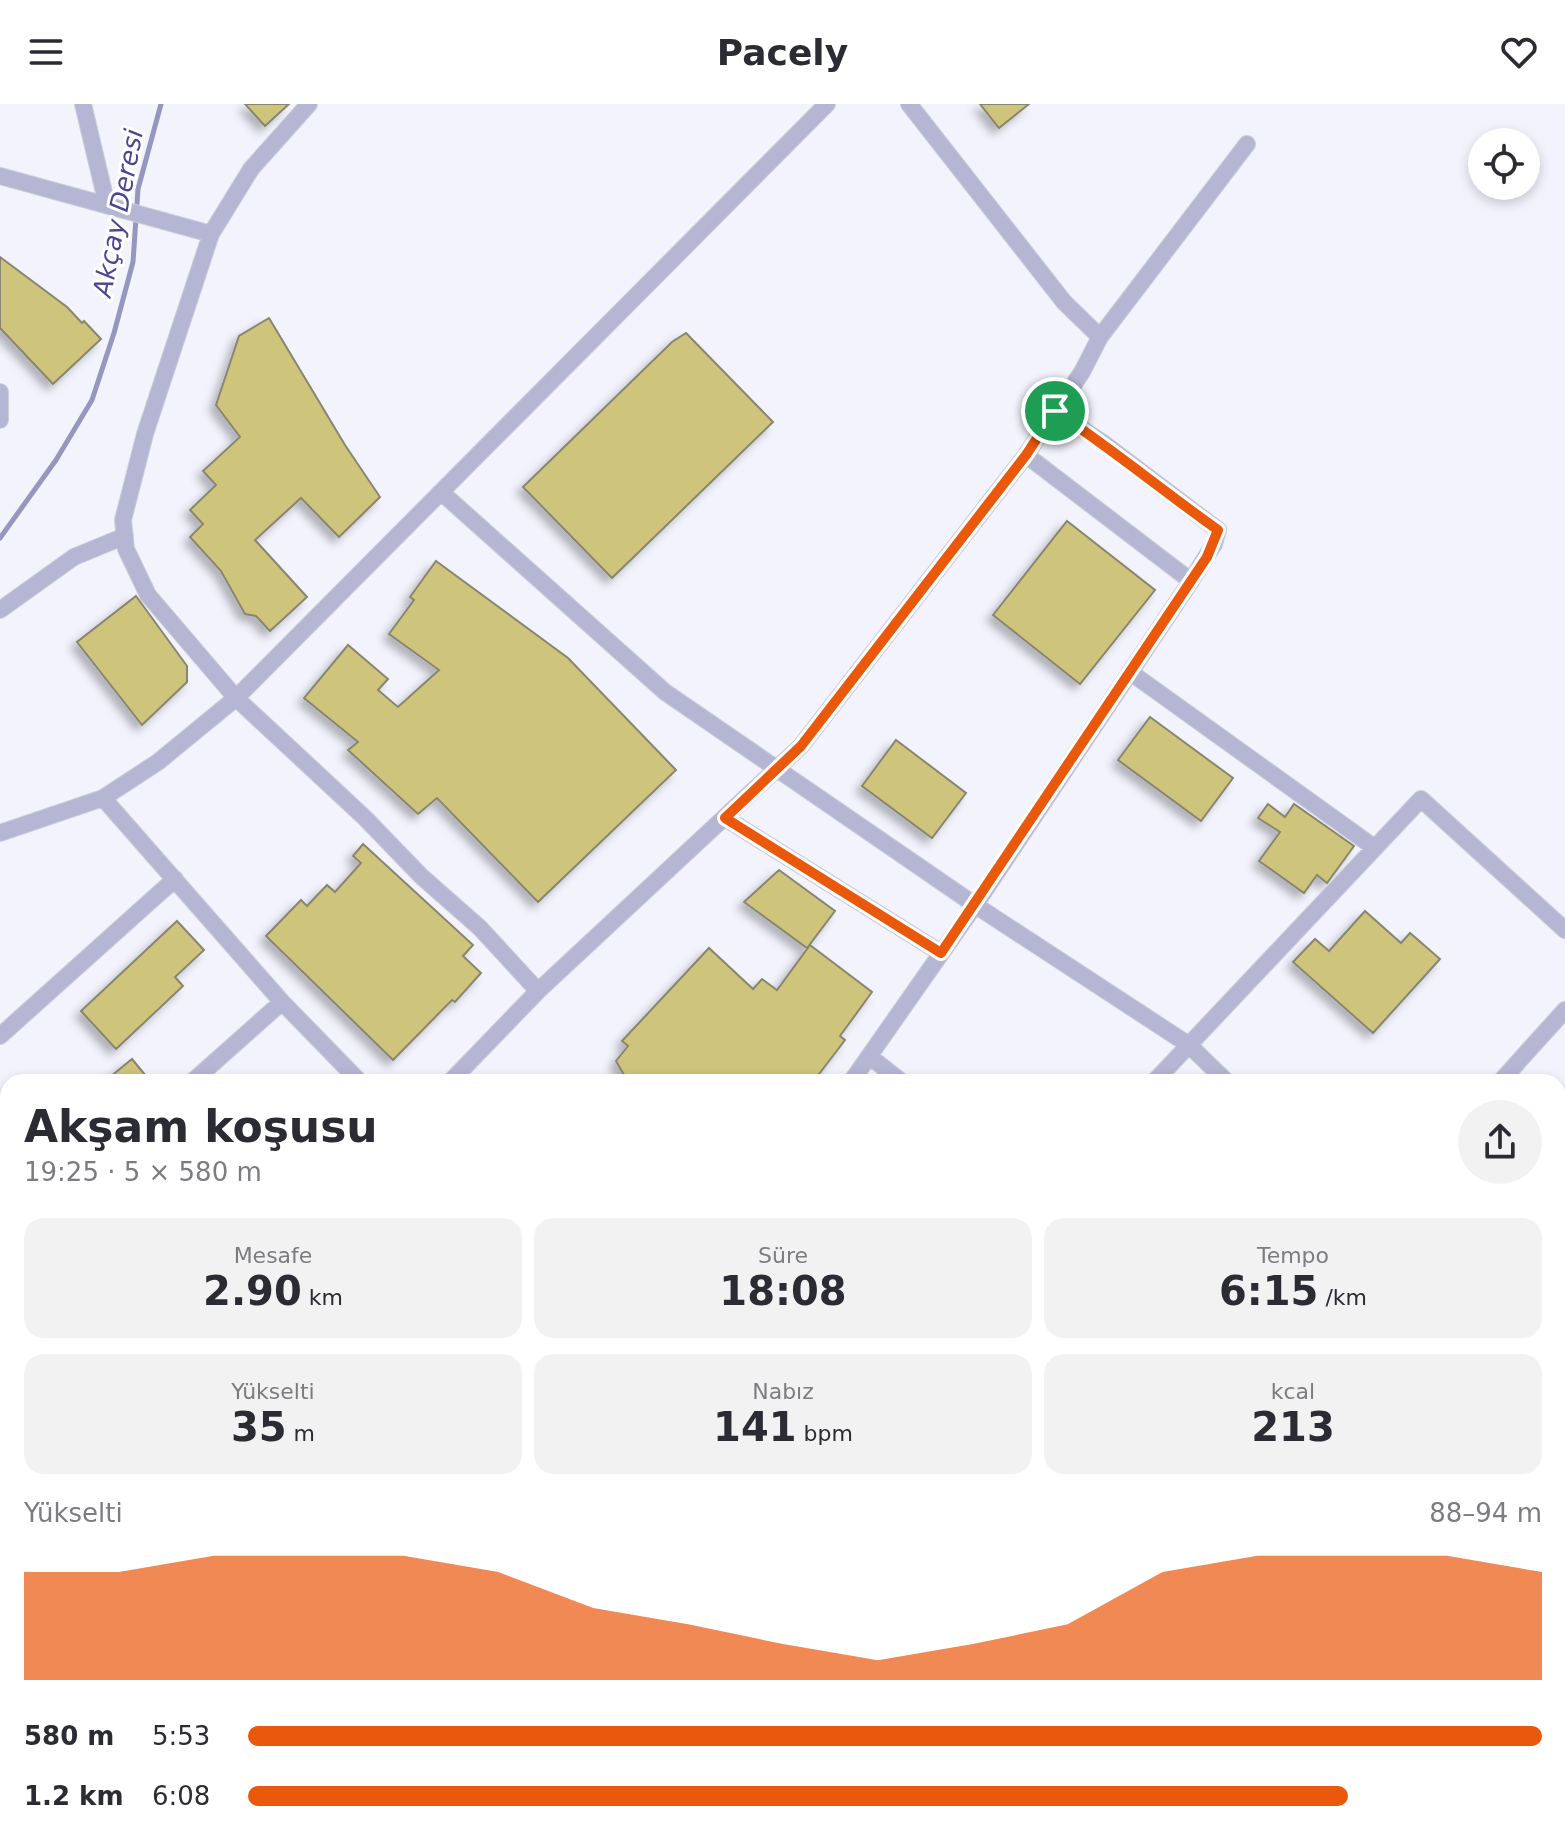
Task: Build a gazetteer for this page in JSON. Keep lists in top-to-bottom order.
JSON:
{
  "water": ["Akçay Deresi"],
  "page": {
    "header": "Pacely",
    "heading": ["Akşam koşusu", "19:25 · 5 × 580 m"],
    "stats": [
      ["Mesafe", "2.90 km"],
      ["Süre", "18:08"],
      ["Tempo", "6:15 /km"],
      ["Yükselti", "35 m"],
      ["Nabız", "141 bpm"],
      ["kcal", "213"]
    ],
    "chart": ["Yükselti", "88–94 m"],
    "list": [
      {
        "name": "580 m",
        "note": "5:53"
      },
      {
        "name": "1.2 km",
        "note": "6:08"
      }
    ]
  }
}
